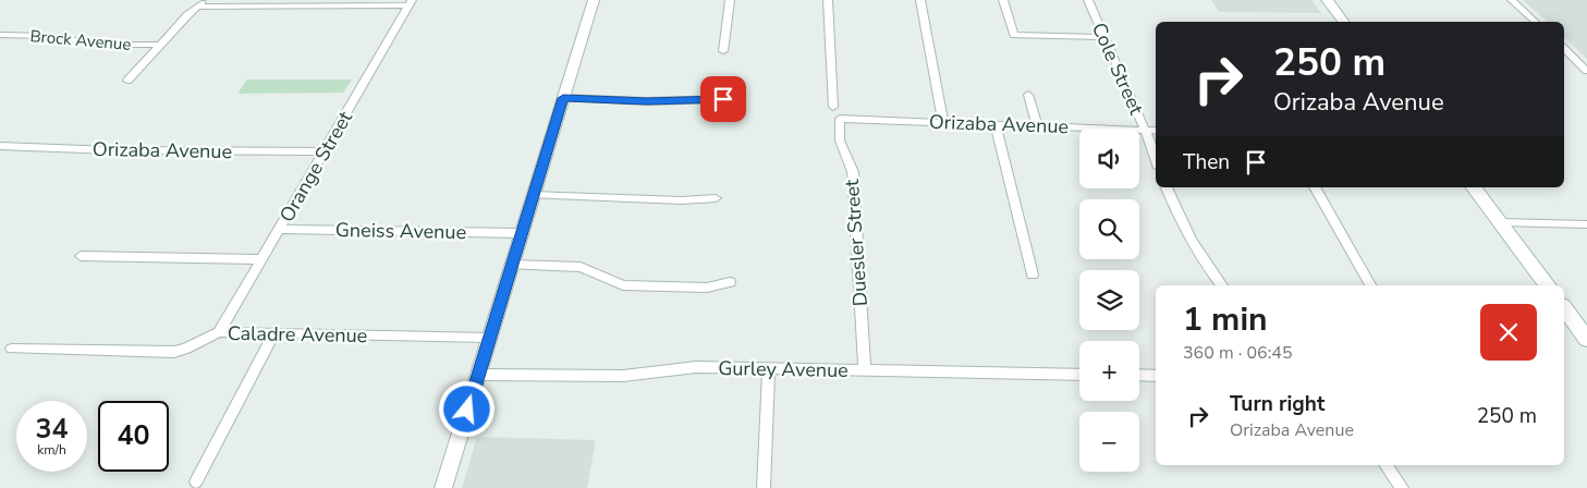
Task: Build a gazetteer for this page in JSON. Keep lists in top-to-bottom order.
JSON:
{
  "streets": {
    "street": [
      "Brock Avenue",
      "Cole Street",
      "Orizaba Avenue",
      "Orange Street",
      "Gneiss Avenue",
      "Duesler Street",
      "Caladre Avenue",
      "Gurley Avenue"
    ]
  },
  "crossings": [
    ["Cole Street", "Orizaba Avenue"],
    ["Orizaba Avenue", "Orange Street"],
    ["Orizaba Avenue", "Duesler Street"],
    ["Orange Street", "Gneiss Avenue"],
    ["Orange Street", "Caladre Avenue"],
    ["Duesler Street", "Gurley Avenue"]
  ],
  "page": {
    "turn": ["250 m", "Orizaba Avenue"],
    "map_buttons": ["+", "−"],
    "then": "Then",
    "heading": ["1 min", "360 m · 06:45"],
    "list": [
      {
        "name": "Turn right",
        "note": "Orizaba Avenue",
        "value": "250 m"
      }
    ],
    "speed": "34 km/h",
    "limit": "40"
  }
}
